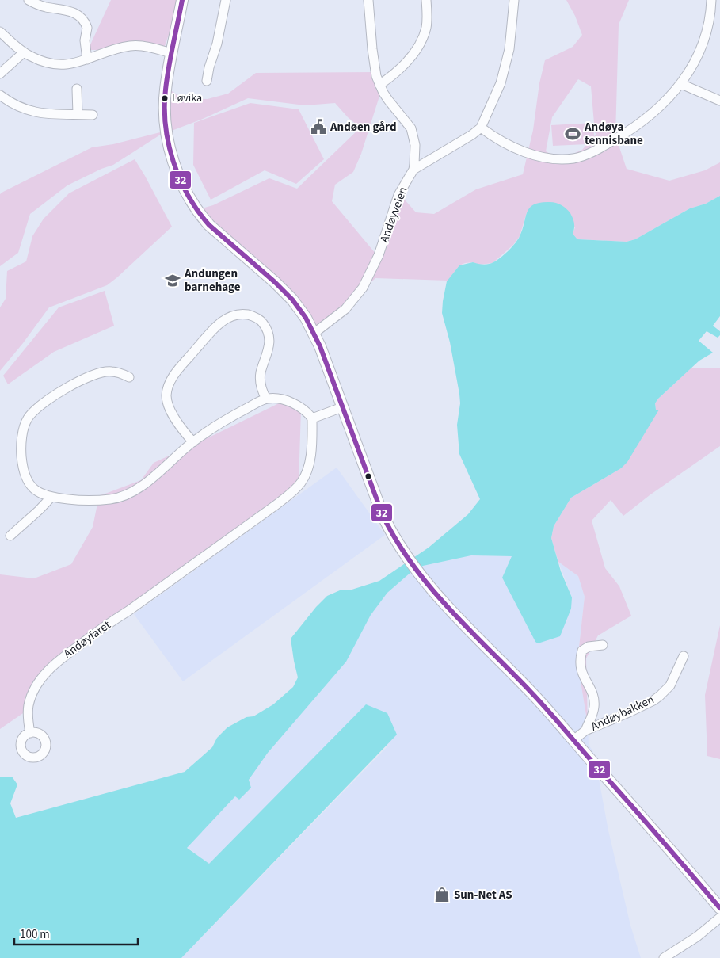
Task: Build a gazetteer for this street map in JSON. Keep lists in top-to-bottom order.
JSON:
{
  "streets": {
    "street": ["Andøyveien", "Andøyfaret", "Andøybakken"]
  },
  "places": {
    "other": ["Løvika"],
    "public building": ["Andøen gård"],
    "sports": ["Andøya tennisbane"],
    "school or university": ["Andungen barnehage"],
    "shop": ["Sun-Net AS"]
  },
  "lines": ["transit line 32"],
  "scale_bar": "100 m"
}
